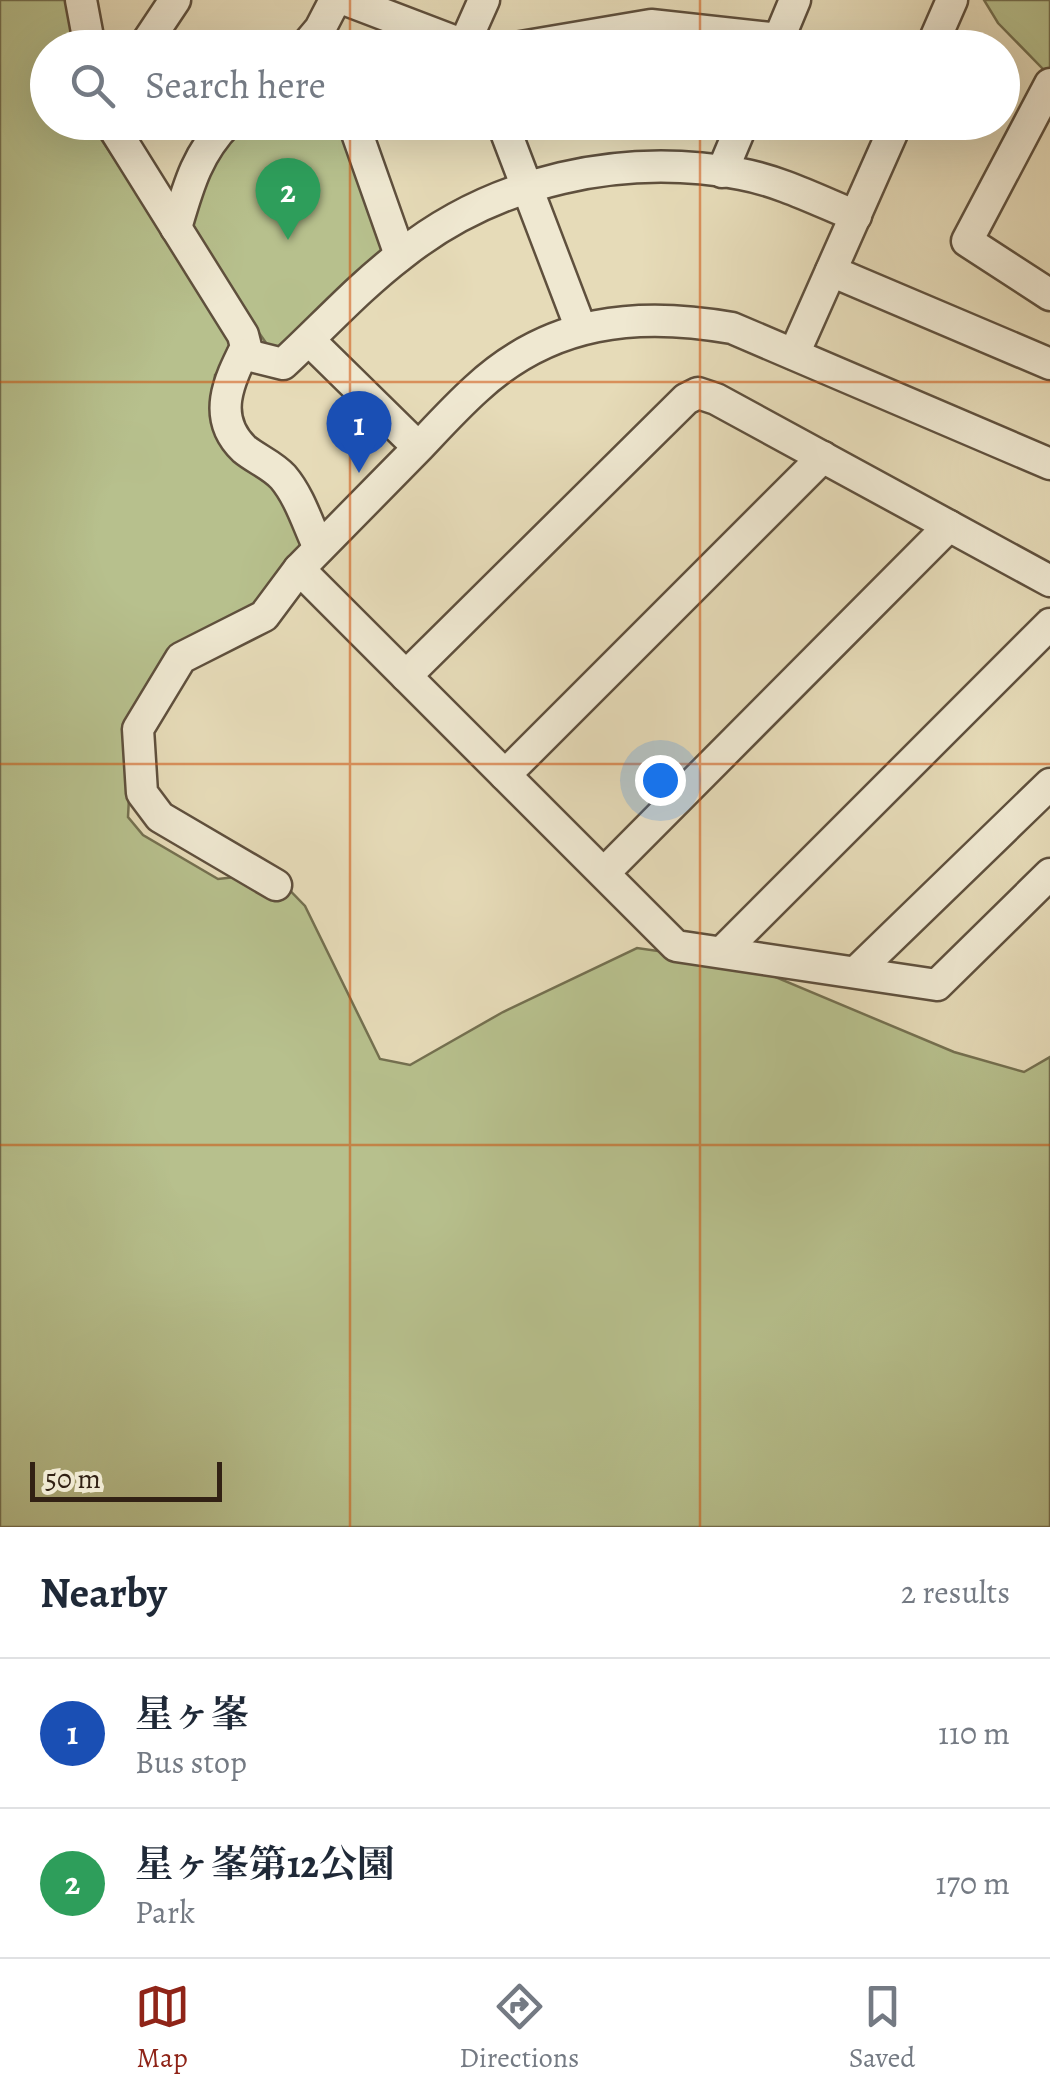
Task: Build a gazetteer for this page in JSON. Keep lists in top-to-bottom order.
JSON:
{
  "scale_bar": "50 m",
  "page": {
    "search": "Search here",
    "pins": ["2", "1"],
    "scale": "50 m",
    "heading": ["Nearby", "2 results"],
    "list": [
      {
        "mark": "1",
        "name": "星ヶ峯",
        "note": "Bus stop",
        "value": "110 m"
      },
      {
        "mark": "2",
        "name": "星ヶ峯第12公園",
        "note": "Park",
        "value": "170 m"
      }
    ],
    "nav": ["Map", "Directions", "Saved"]
  }
}
